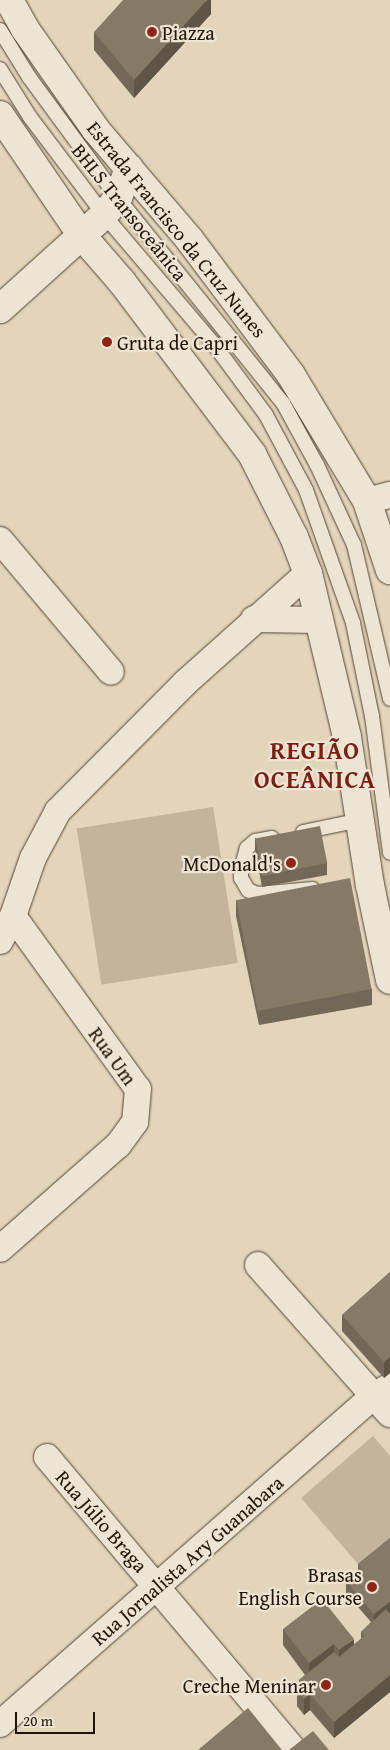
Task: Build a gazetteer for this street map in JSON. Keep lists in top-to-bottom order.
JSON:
{
  "streets": {
    "main road": ["Estrada Francisco da Cruz Nunes"],
    "street": ["Rua Um", "Rua Júlio Braga", "Rua Jornalista Ary Guanabara"],
    "lane": ["BHLS Transoceânica"]
  },
  "crossings": [
    ["Rua Júlio Braga", "Rua Jornalista Ary Guanabara"]
  ],
  "districts": ["REGIÃO OCEÂNICA"],
  "places": [
    "Piazza",
    "Gruta de Capri",
    "McDonald's",
    "Brasas English Course",
    "Creche Meninar"
  ],
  "scale_bar": "20 m"
}
